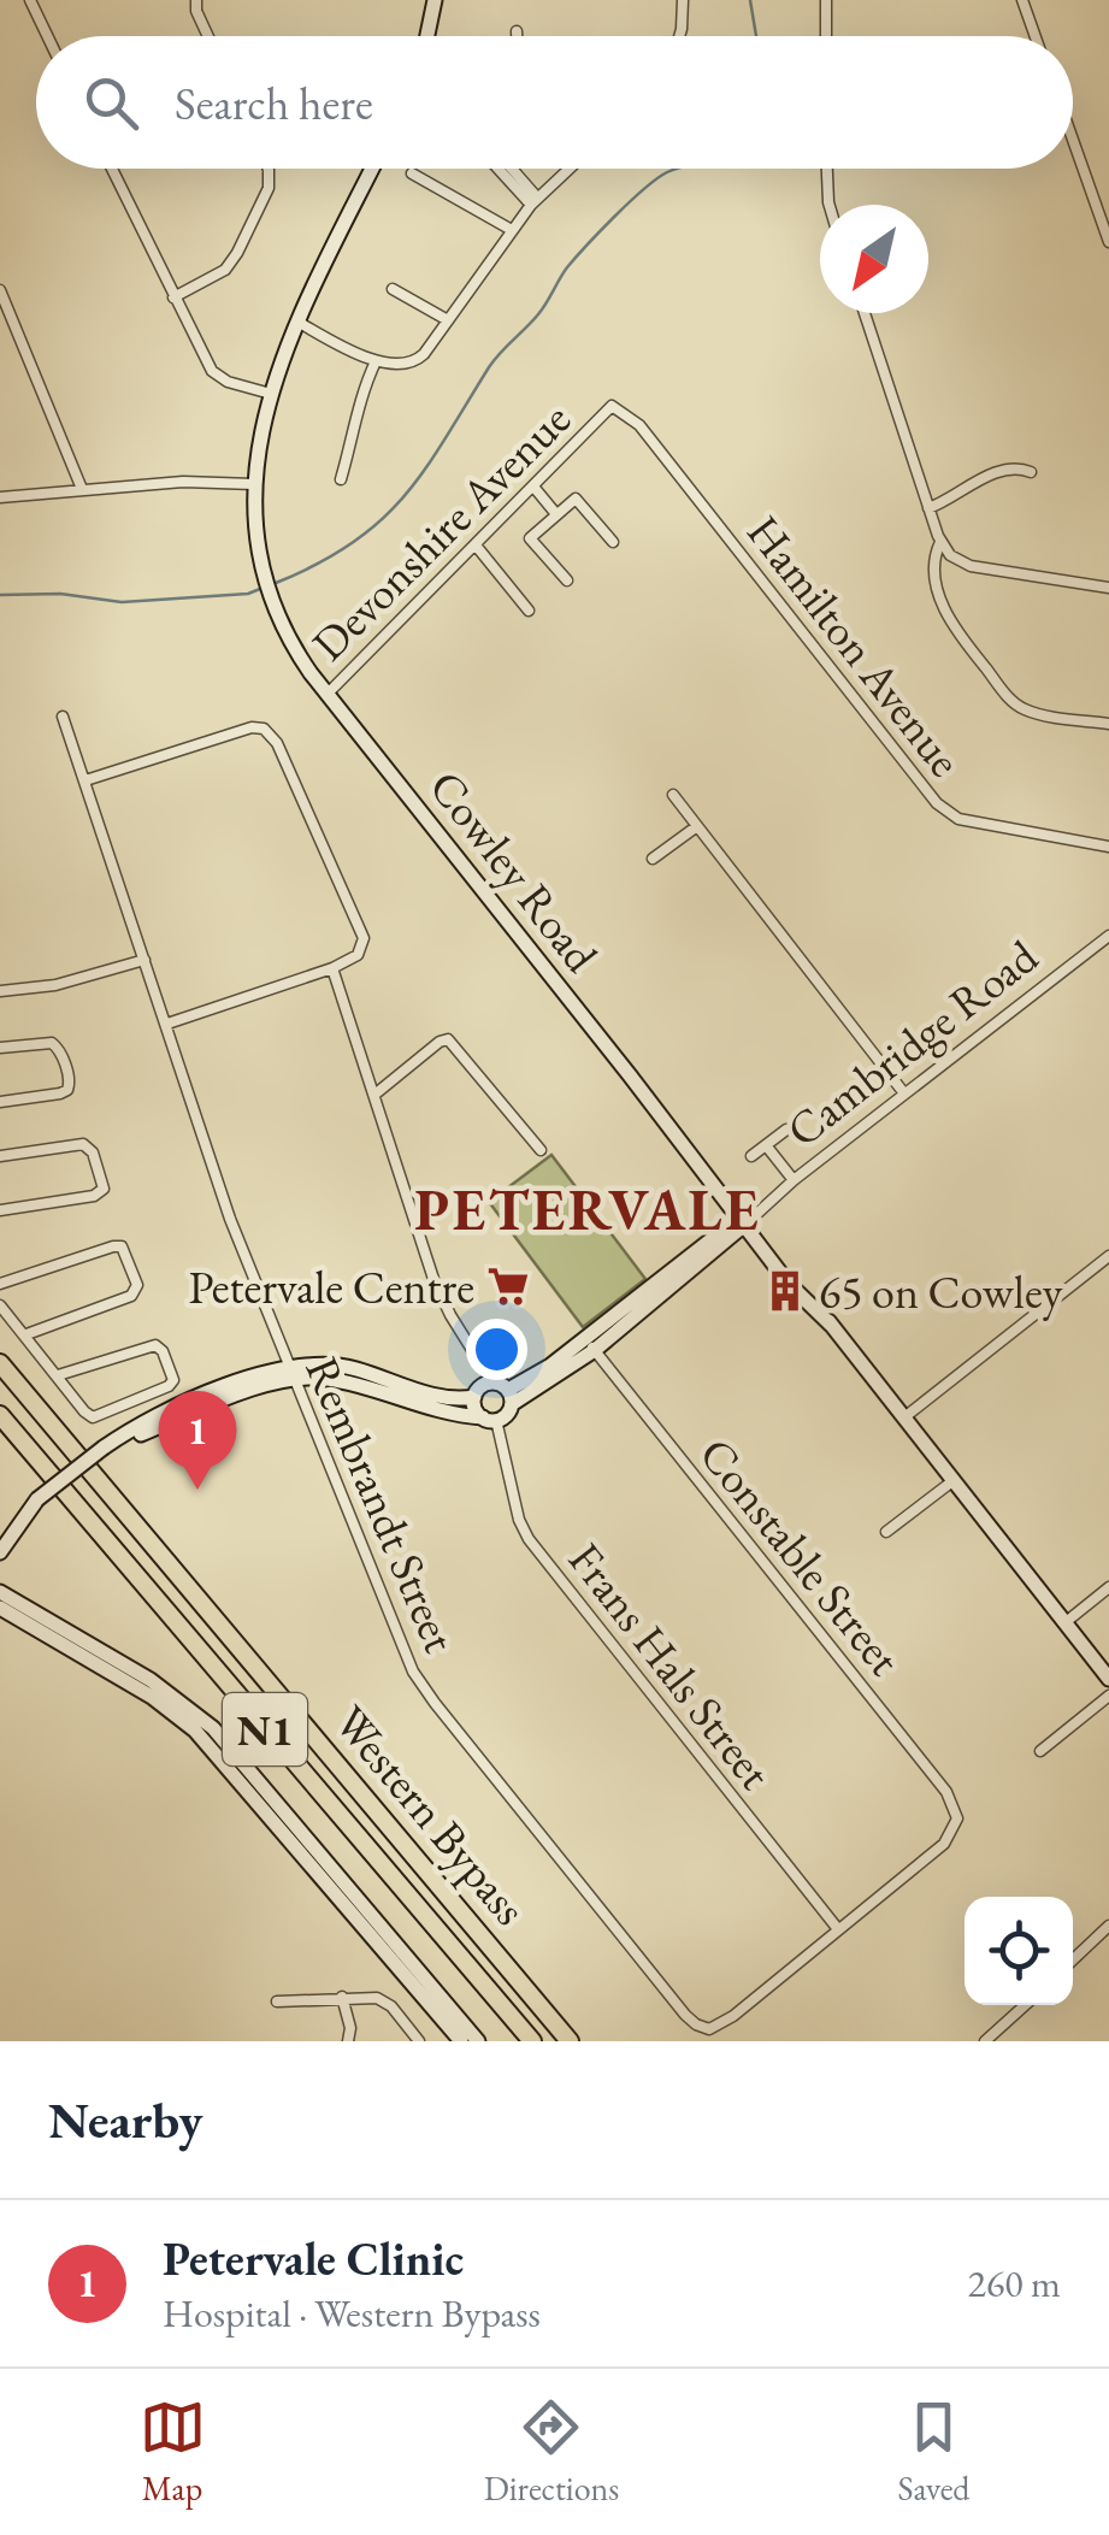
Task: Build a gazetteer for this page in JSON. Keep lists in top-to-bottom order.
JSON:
{
  "streets": {
    "highway": ["N1", "Western Bypass"],
    "street": [
      "Devonshire Avenue",
      "Hamilton Avenue",
      "Cowley Road",
      "Cambridge Road",
      "Rembrandt Street",
      "Constable Street",
      "Frans Hals Street"
    ]
  },
  "crossings": [
    ["Devonshire Avenue", "Hamilton Avenue"],
    ["Devonshire Avenue", "Cowley Road"],
    ["Cowley Road", "Cambridge Road"],
    ["Cambridge Road", "Constable Street"],
    ["Cambridge Road", "Frans Hals Street"],
    ["Rembrandt Street", "Constable Street"],
    ["Rembrandt Street", "Frans Hals Street"],
    ["Constable Street", "Frans Hals Street"]
  ],
  "districts": ["PETERVALE"],
  "places": {
    "supermarket": ["Petervale Centre"],
    "building": ["65 on Cowley"]
  },
  "north": "bottom left",
  "page": {
    "search": "Search here",
    "pins": "1",
    "heading": "Nearby",
    "list": [
      {
        "mark": "1",
        "name": "Petervale Clinic",
        "note": "Hospital · Western Bypass",
        "value": "260 m"
      }
    ],
    "nav": ["Map", "Directions", "Saved"]
  }
}
